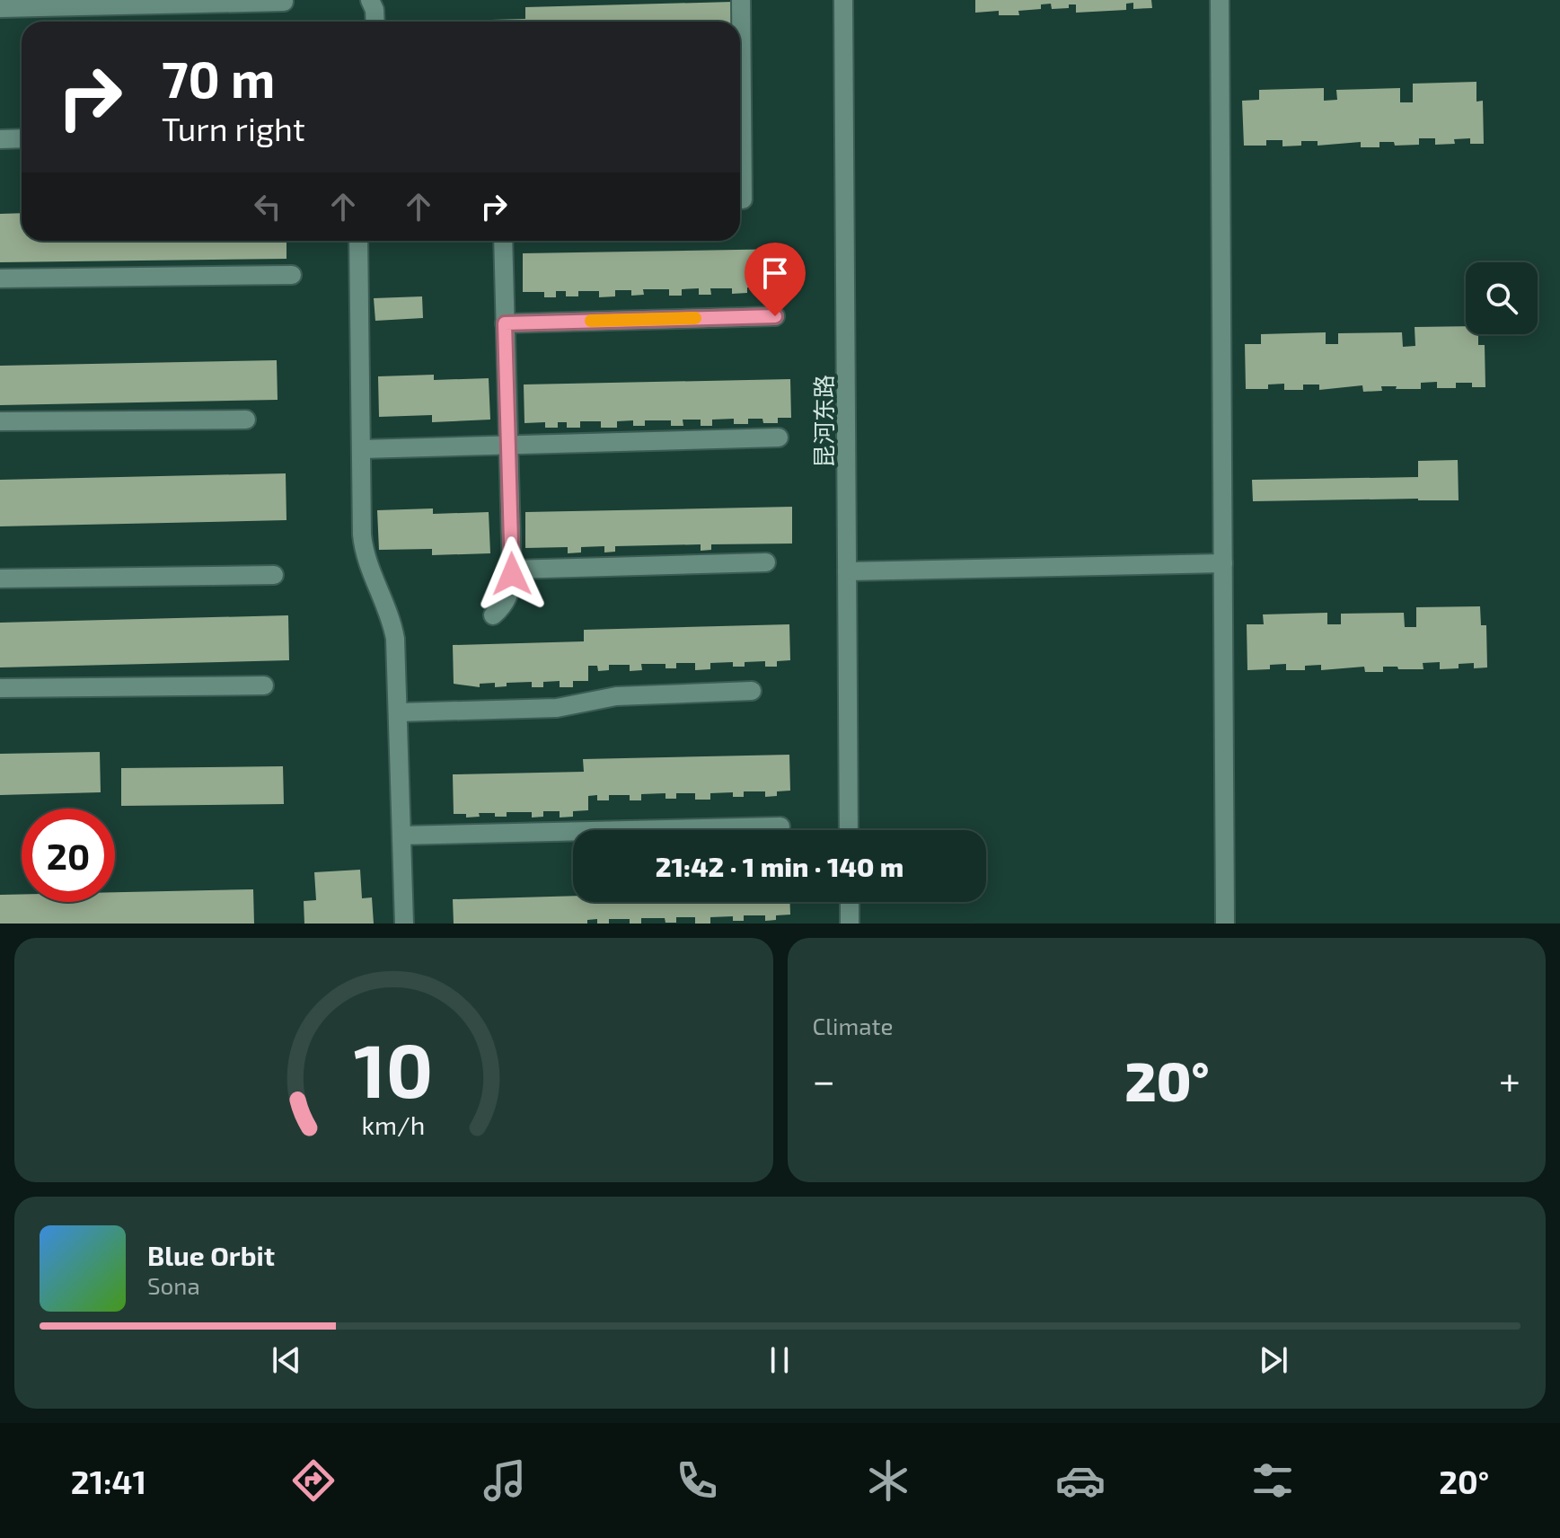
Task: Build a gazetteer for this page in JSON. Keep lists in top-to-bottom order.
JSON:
{
  "streets": {
    "street": ["昆河东路"]
  },
  "page": {
    "turn": ["70 m", "Turn right"],
    "limit": "20",
    "trip": "21:42 · 1 min · 140 m",
    "tile": "Climate",
    "heat": ["−", "20°", "+"],
    "song": ["Blue Orbit", "Sona"],
    "tabs": ["21:41", "20°"],
    "gauge": ["10", "km/h"]
  }
}
